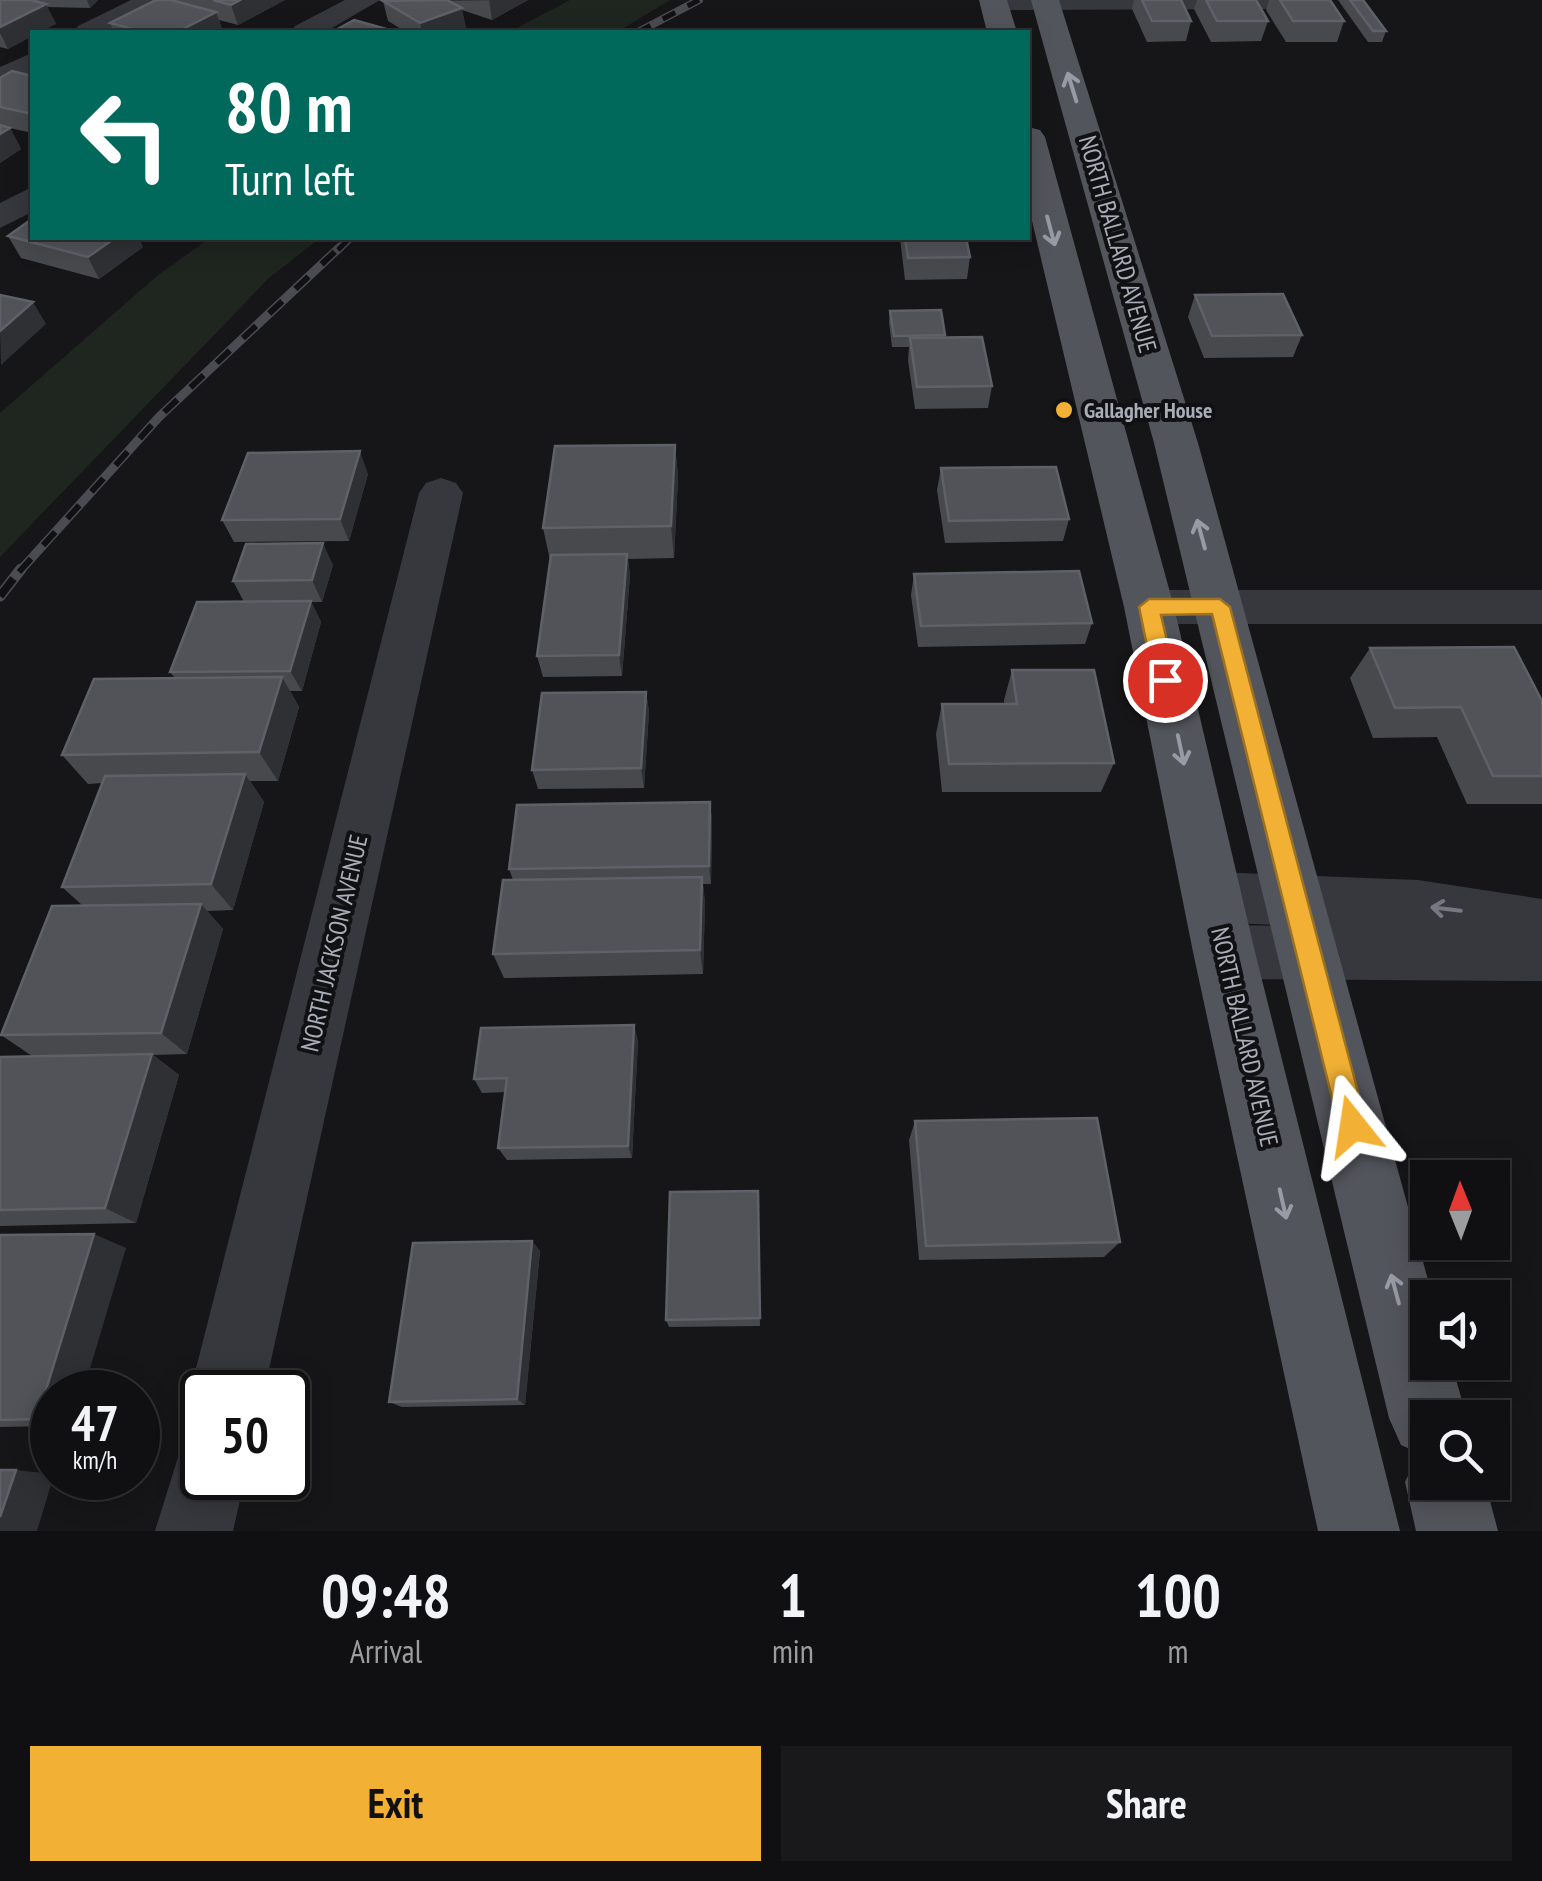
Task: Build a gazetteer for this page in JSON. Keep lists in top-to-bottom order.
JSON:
{
  "streets": {
    "main road": ["NORTH BALLARD AVENUE"],
    "street": ["NORTH JACKSON AVENUE"]
  },
  "places": ["Gallagher House"],
  "north": "top",
  "page": {
    "turn": ["80 m", "Turn left"],
    "speed": "47 km/h",
    "limit": "50",
    "eta": [
      "09:48",
      "Arrival",
      "1",
      "min",
      "100",
      "m"
    ],
    "buttons": ["Exit", "Share"]
  }
}
